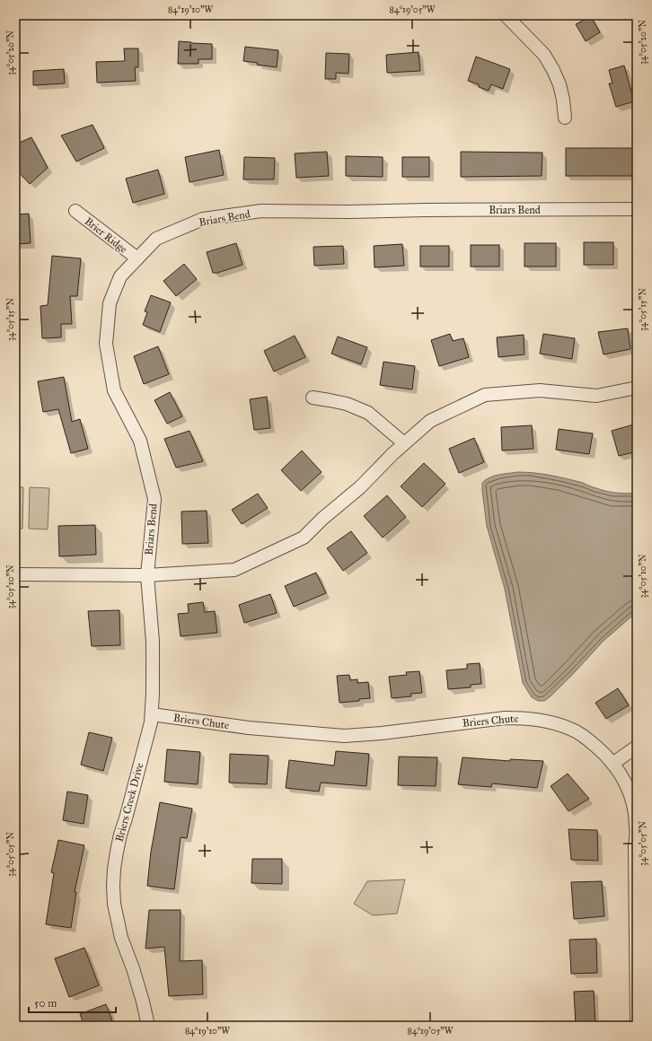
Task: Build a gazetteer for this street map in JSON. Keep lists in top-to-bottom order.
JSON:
{
  "streets": {
    "street": [
      "Briars Bend",
      "Brier Ridge",
      "Briers Chute",
      "Briers Creek Drive"
    ]
  },
  "crossings": [
    ["Briars Bend", "Brier Ridge"],
    ["Briars Bend", "Briers Creek Drive"],
    ["Briers Chute", "Briers Creek Drive"]
  ],
  "scale_bar": "50 m",
  "coordinates": [
    "84°19'10\"W",
    "84°19'05\"W",
    "34°05'20\"N",
    "34°05'15\"N",
    "34°05'10\"N",
    "34°05'05\"N"
  ]
}
